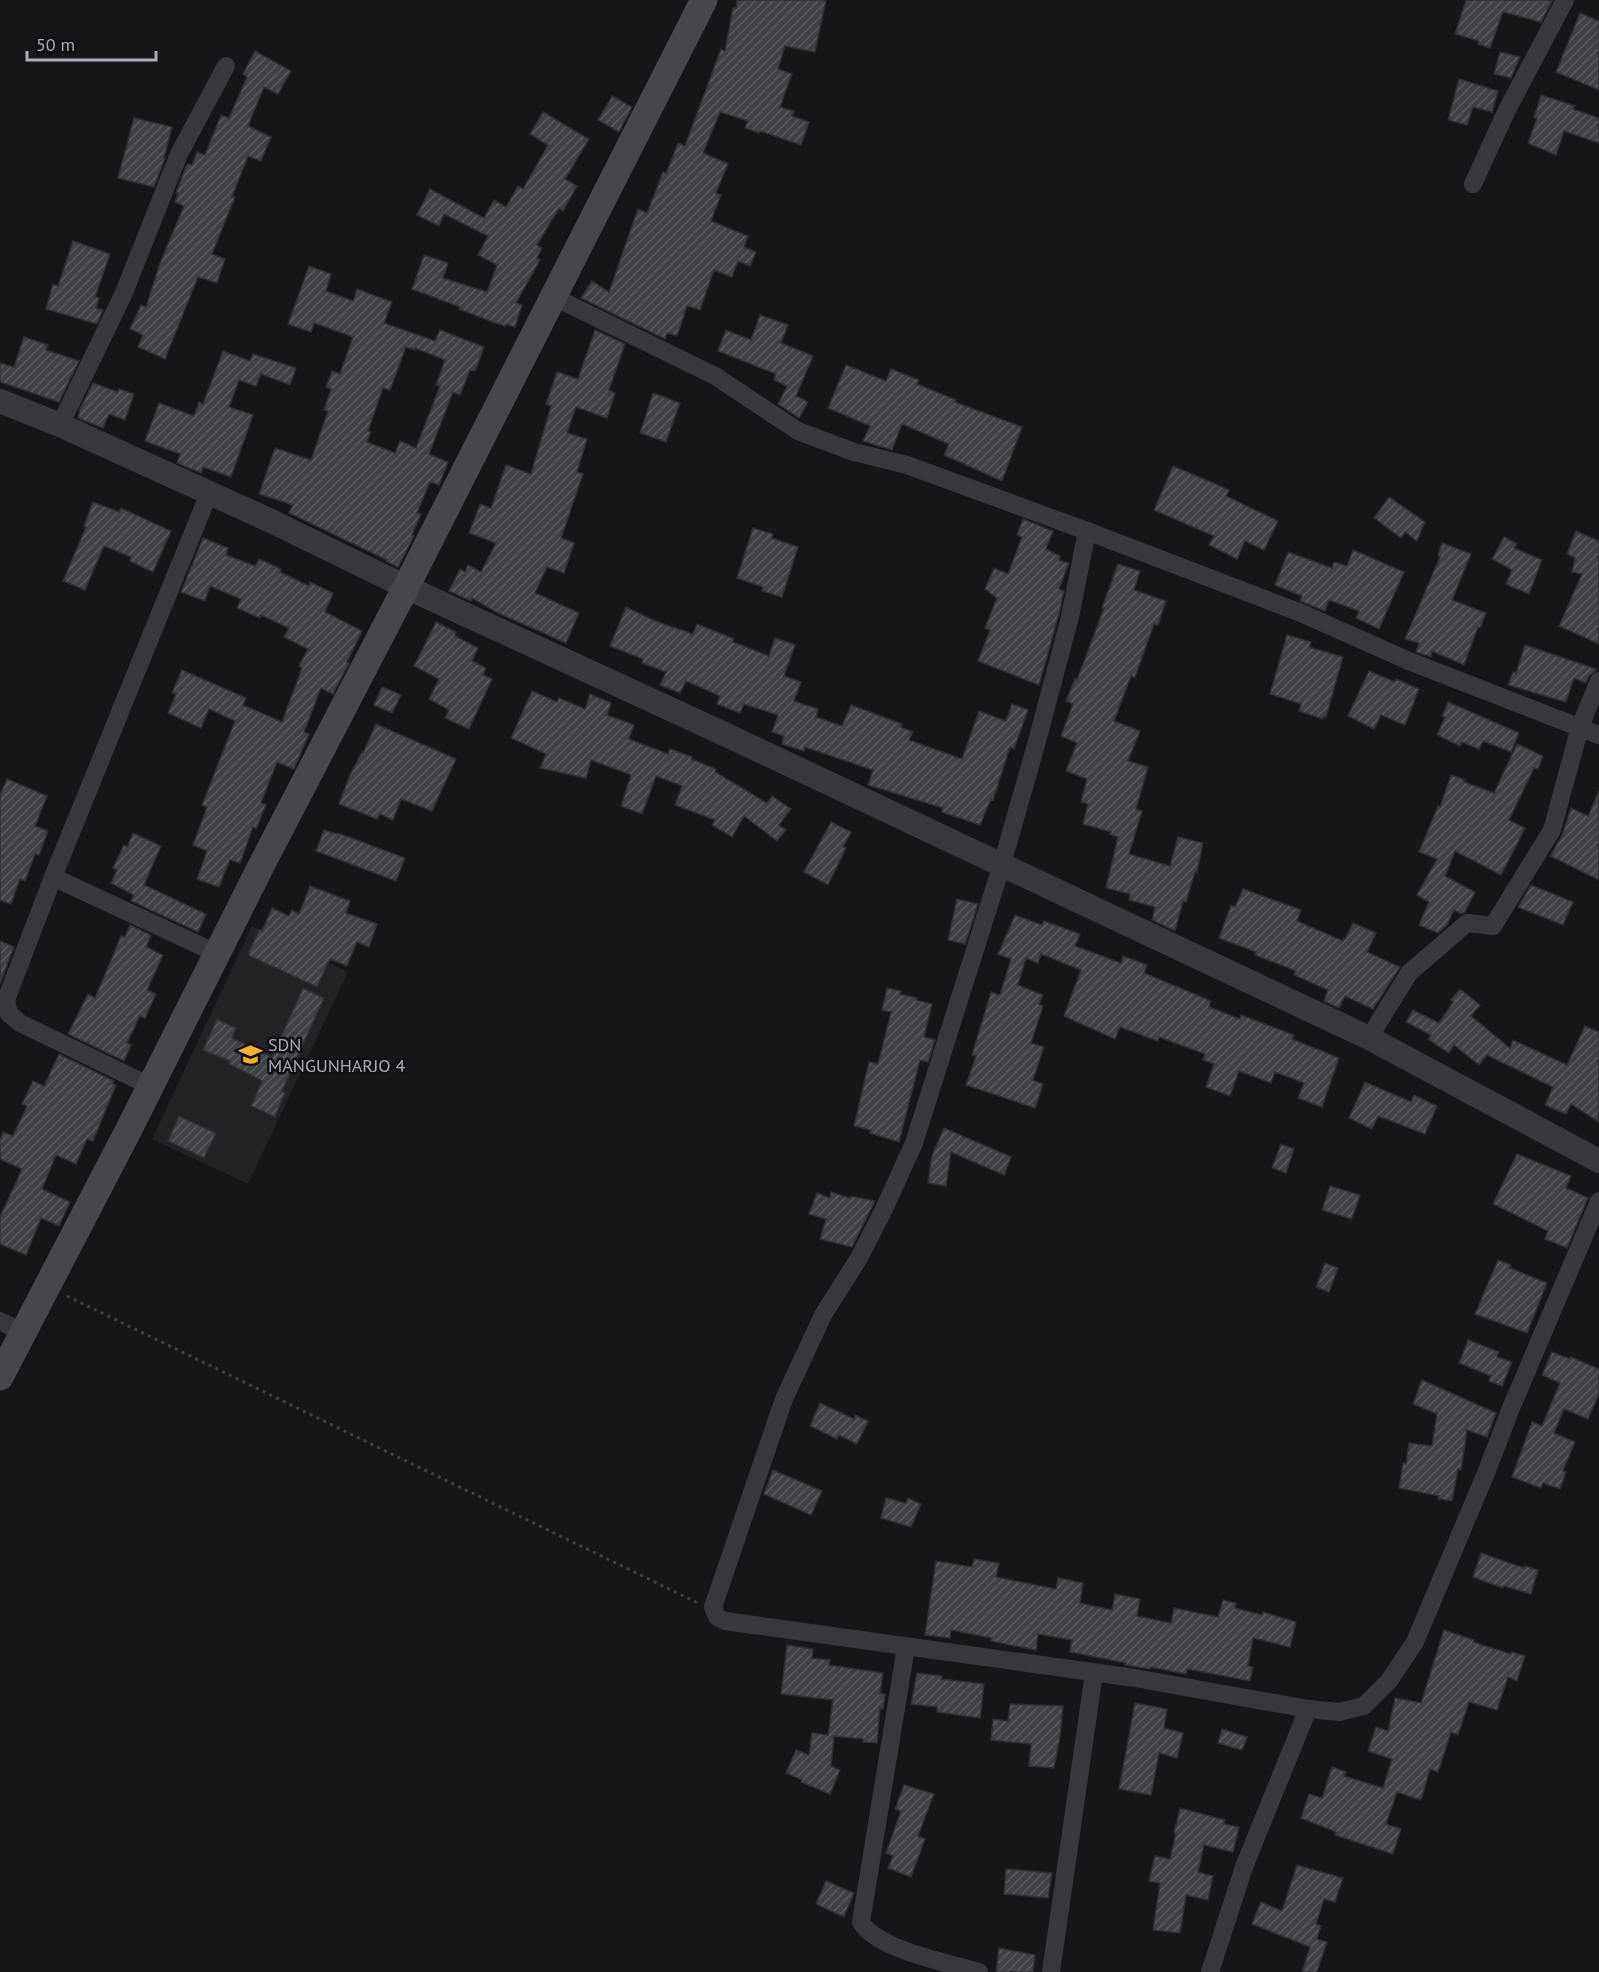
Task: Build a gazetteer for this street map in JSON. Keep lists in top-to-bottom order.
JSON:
{
  "places": {
    "school or university": ["SDN MANGUNHARJO 4"]
  },
  "scale_bar": "50 m"
}
